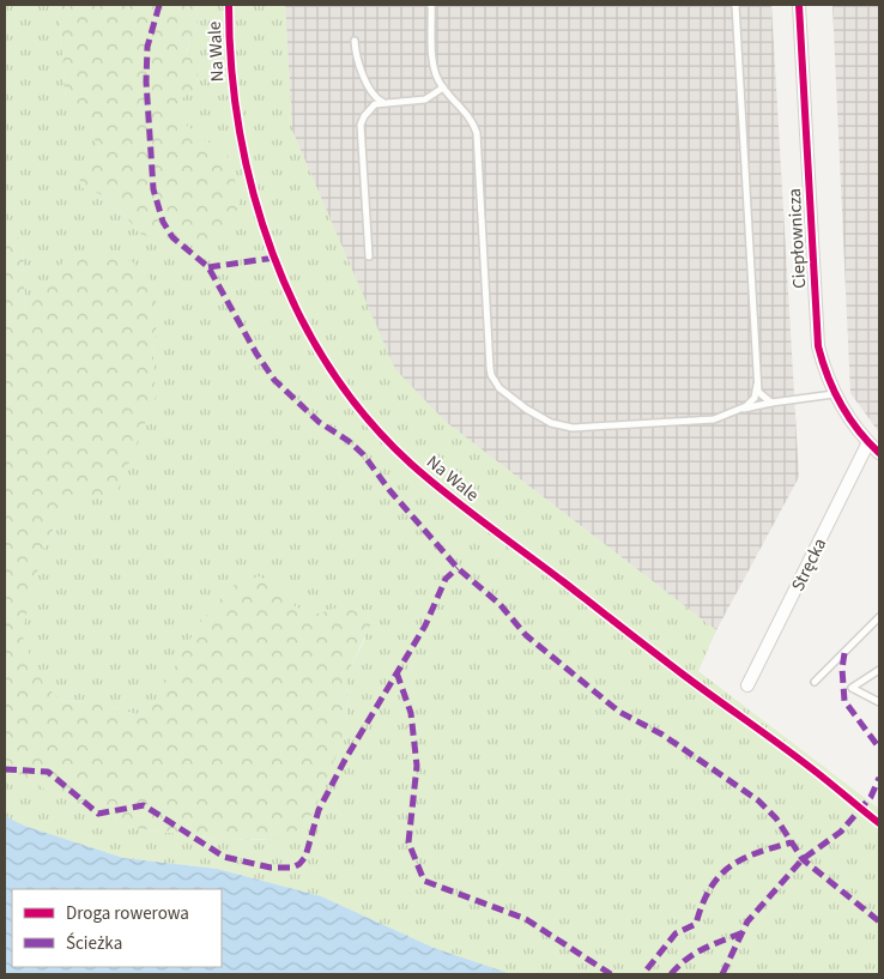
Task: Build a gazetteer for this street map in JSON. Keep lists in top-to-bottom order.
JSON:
{
  "streets": {
    "street": ["Ciepłownicza", "Stręcka"],
    "cycle path": ["Na Wale"]
  },
  "crossings": [
    ["Ciepłownicza", "Stręcka"]
  ],
  "legend": ["Droga rowerowa", "Ścieżka"]
}
